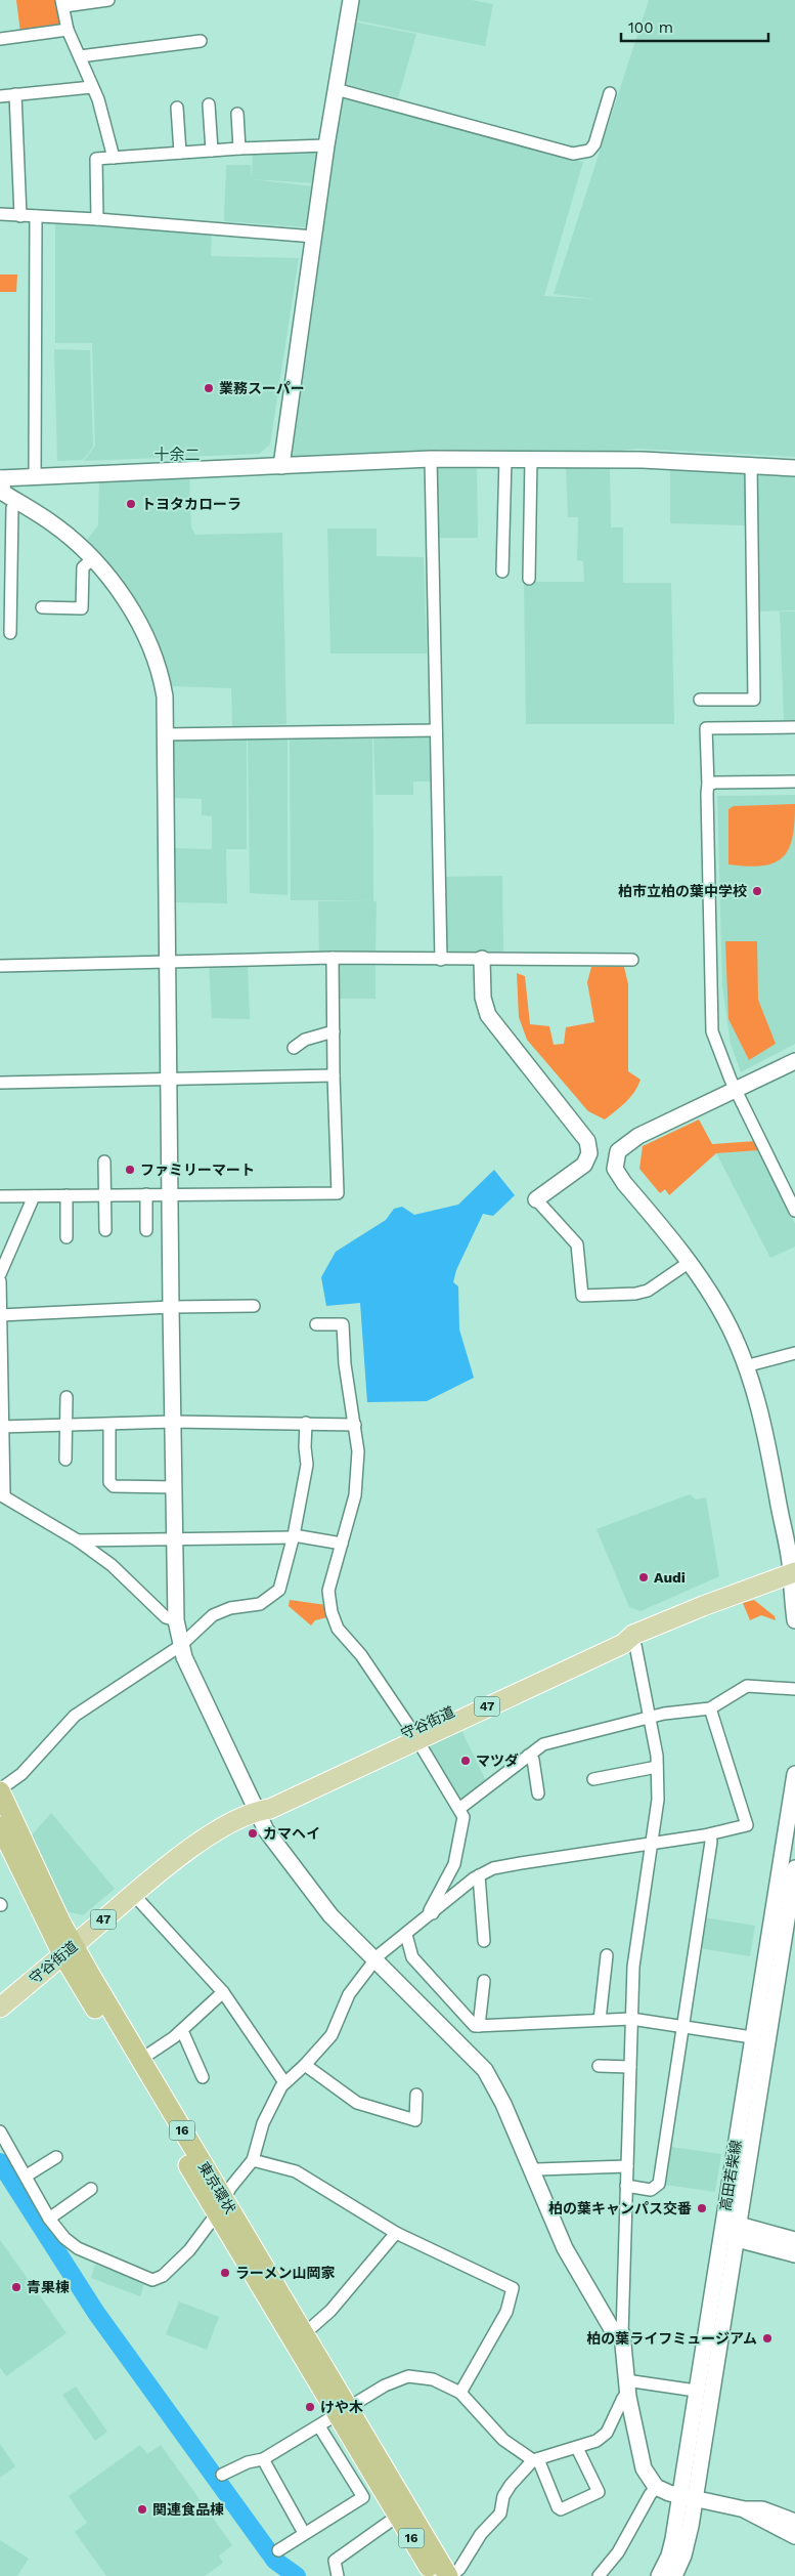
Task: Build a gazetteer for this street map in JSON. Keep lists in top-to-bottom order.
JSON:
{
  "streets": {
    "highway": ["16", "東京環状"],
    "main road": ["47", "守谷街道"],
    "street": ["高田若柴線"]
  },
  "crossings": [
    ["守谷街道", "東京環状"]
  ],
  "districts": ["十余二"],
  "places": [
    "業務スーパー",
    "トヨタカローラ",
    "柏市立柏の葉中学校",
    "ファミリーマート",
    "Audi",
    "マツダ",
    "カマヘイ",
    "柏の葉キャンパス交番",
    "ラーメン山岡家",
    "青果棟",
    "柏の葉ライフミュージアム",
    "けや木",
    "関連食品棟"
  ],
  "scale_bar": "100 m"
}
